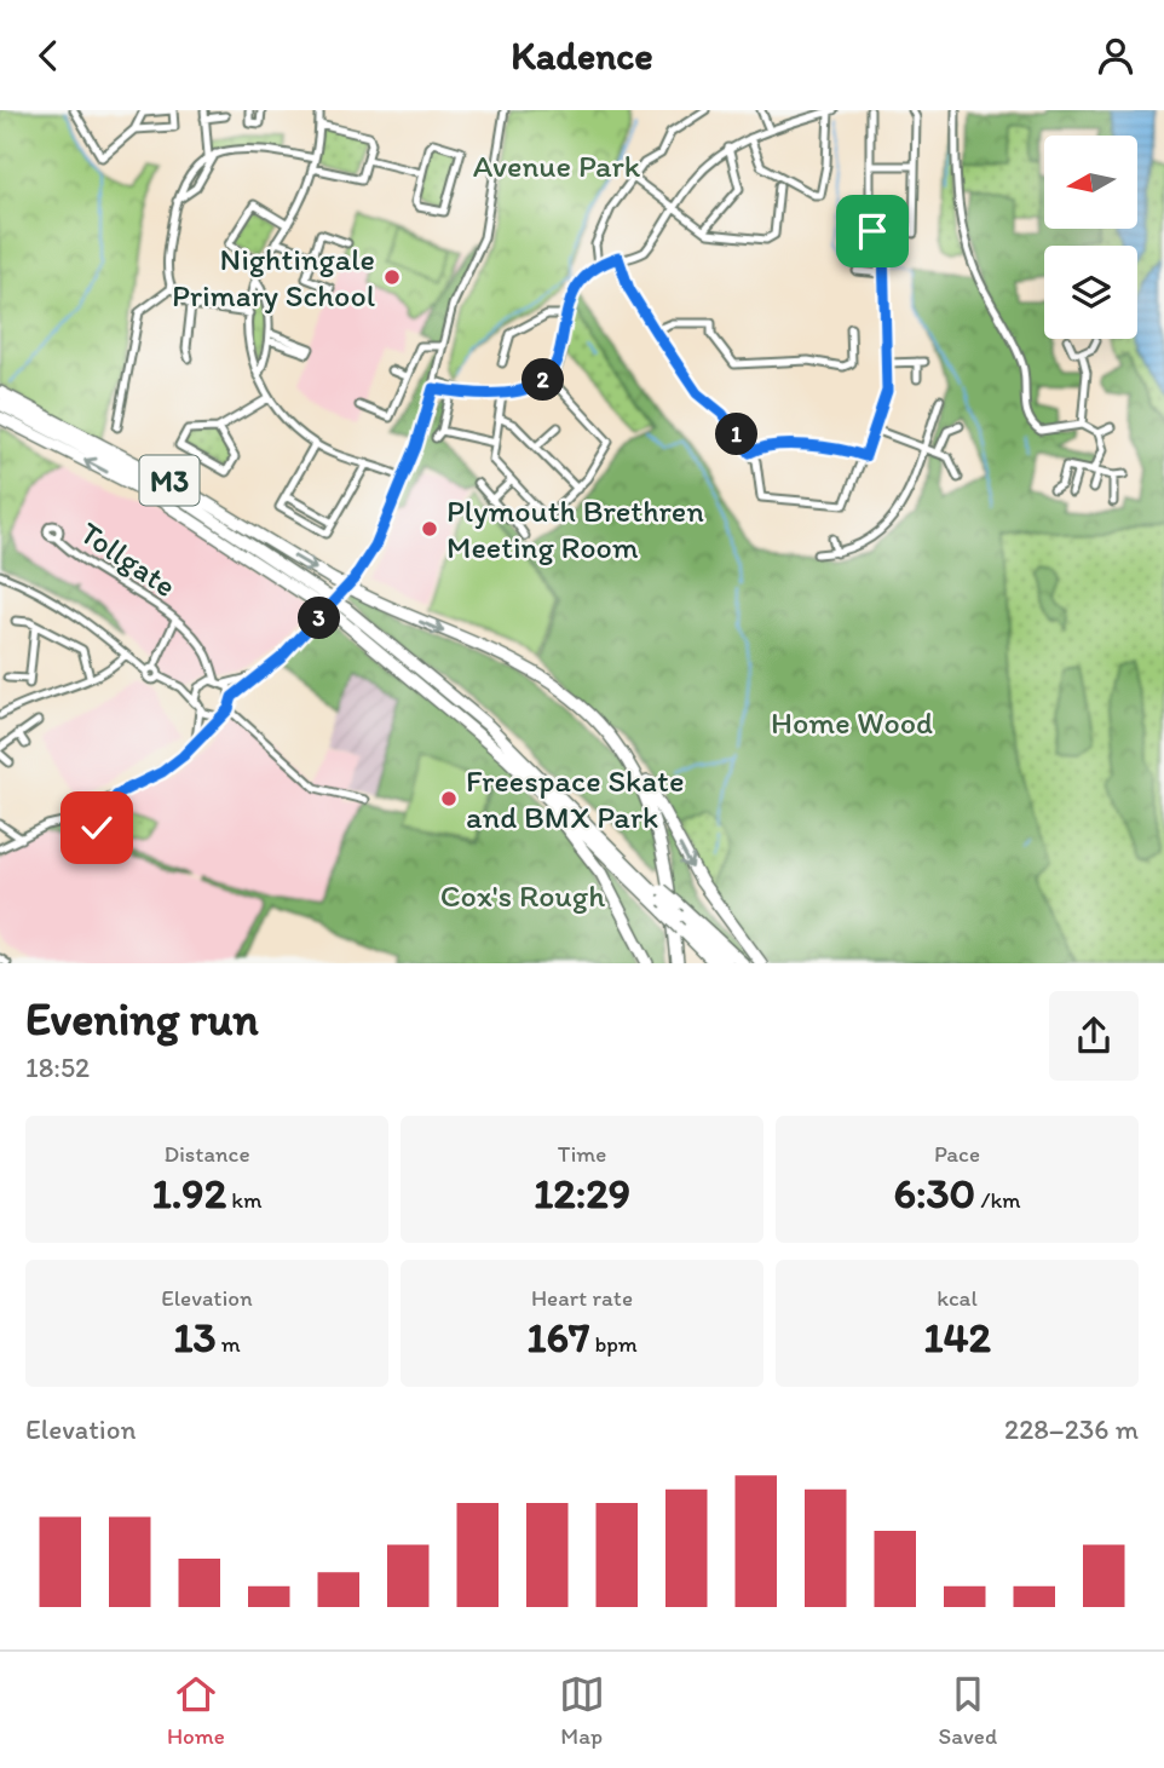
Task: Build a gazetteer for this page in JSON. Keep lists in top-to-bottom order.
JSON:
{
  "streets": {
    "highway": ["M3"],
    "street": ["Tollgate"]
  },
  "parks": ["Avenue Park", "Home Wood", "Cox's Rough"],
  "places": ["Nightingale Primary School", "Plymouth Brethren Meeting Room", "Freespace Skate and BMX Park"],
  "north": "left",
  "page": {
    "header": "Kadence",
    "pins": ["2", "1", "3"],
    "heading": ["Evening run", "18:52"],
    "stats": [
      ["Distance", "1.92 km"],
      ["Time", "12:29"],
      ["Pace", "6:30 /km"],
      ["Elevation", "13 m"],
      ["Heart rate", "167 bpm"],
      ["kcal", "142"]
    ],
    "chart": ["Elevation", "228–236 m"],
    "tabs": ["Home", "Map", "Saved"]
  }
}
